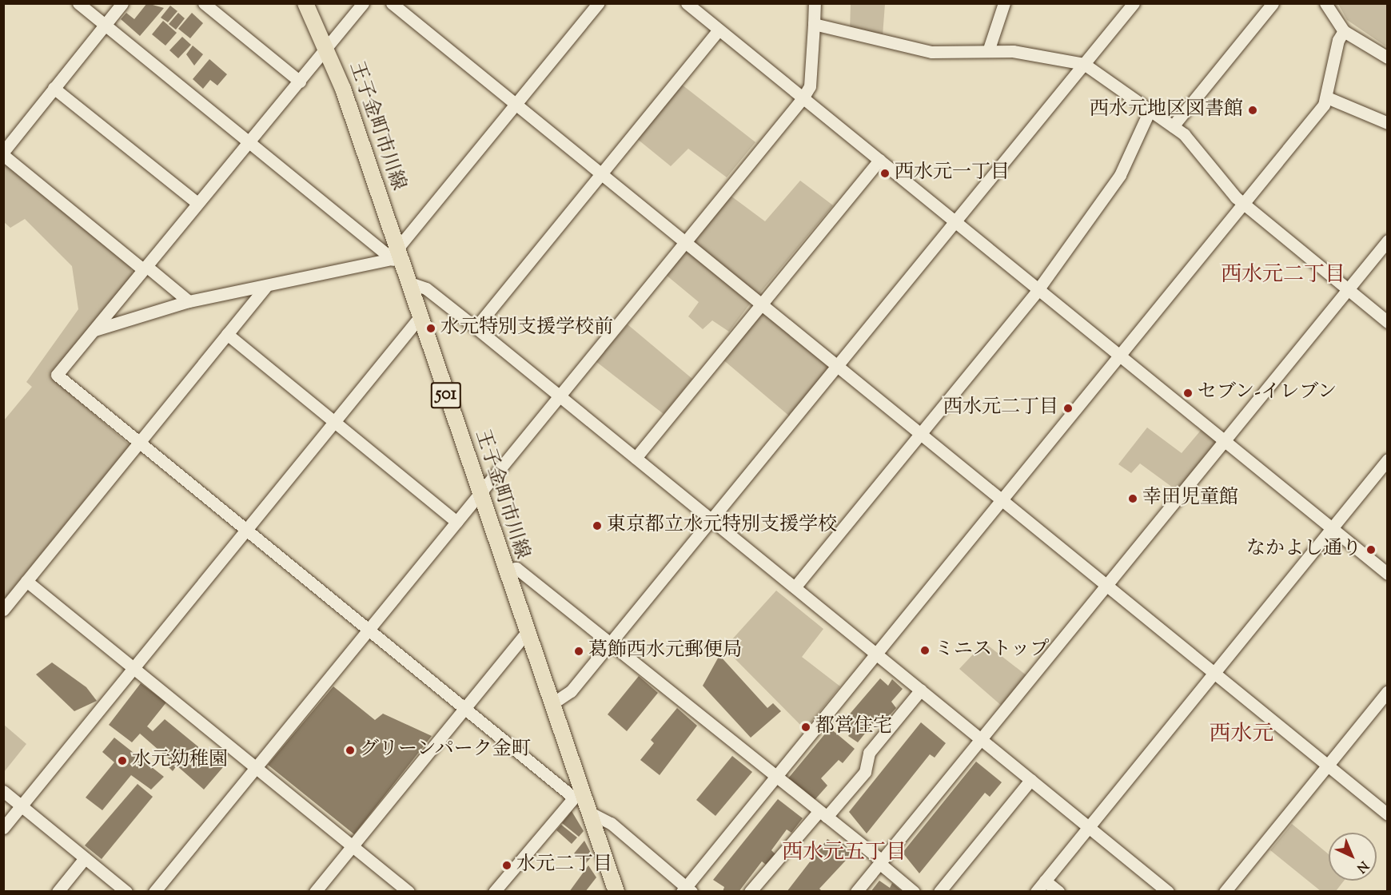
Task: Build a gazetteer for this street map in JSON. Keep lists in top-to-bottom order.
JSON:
{
  "streets": {
    "main road": ["王子金町市川線", "501"]
  },
  "districts": ["西水元二丁目", "西水元", "西水元五丁目"],
  "places": [
    "西水元地区図書館",
    "西水元一丁目",
    "水元特別支援学校前",
    "セブン-イレブン",
    "西水元二丁目",
    "幸田児童館",
    "東京都立水元特別支援学校",
    "なかよし通り",
    "ミニストップ",
    "葛飾西水元郵便局",
    "都営住宅",
    "グリーンパーク金町",
    "水元幼稚園",
    "水元二丁目"
  ],
  "north": "bottom right"
}
